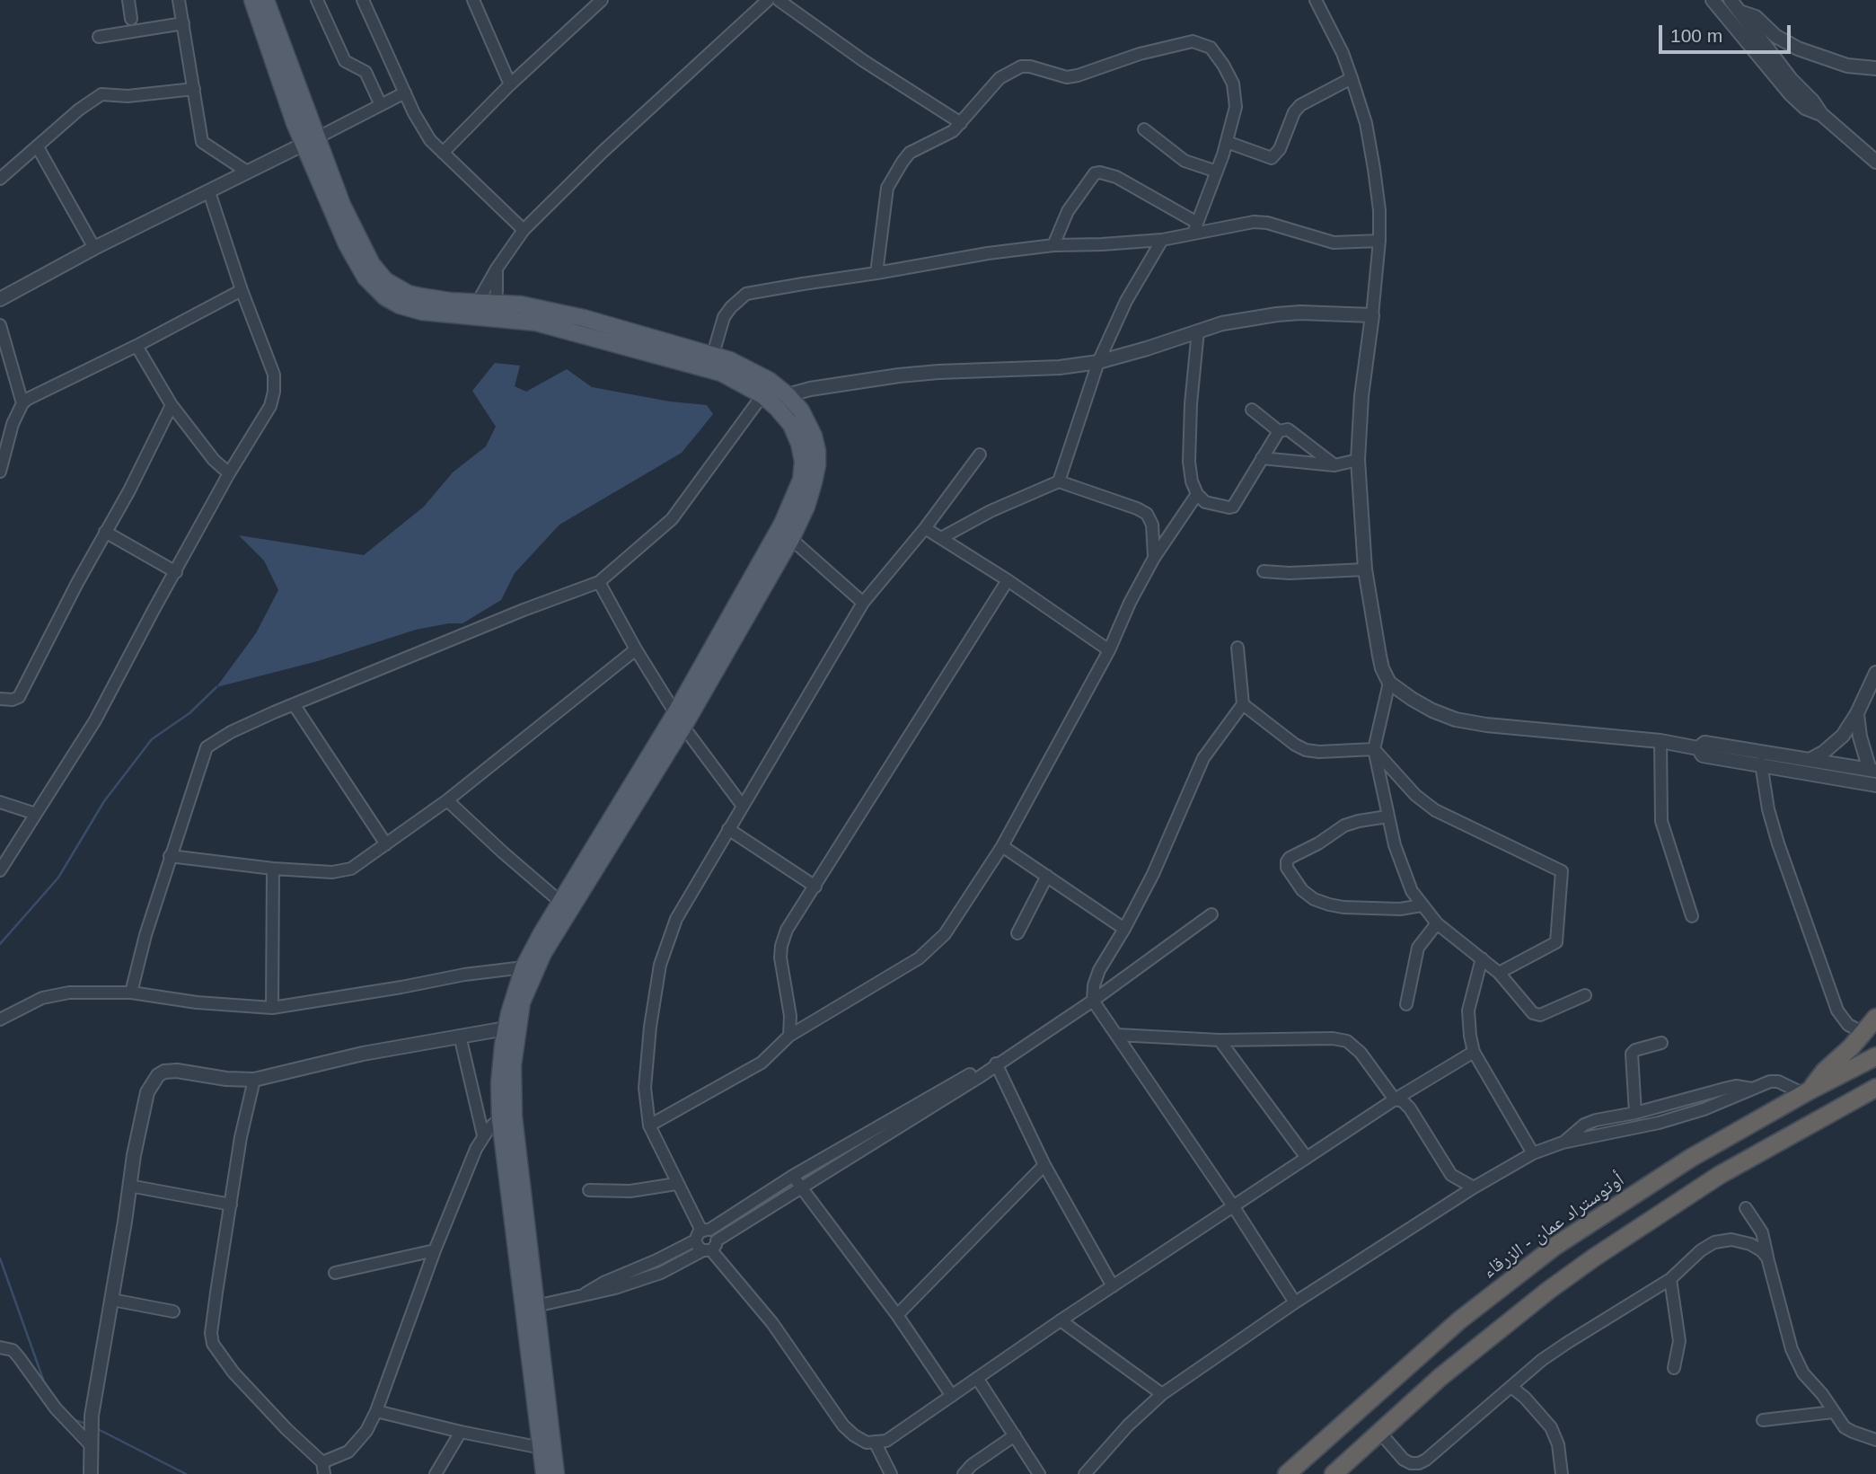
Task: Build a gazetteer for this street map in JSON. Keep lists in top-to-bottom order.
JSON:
{
  "streets": {
    "highway": ["أوتوستراد عمان - الزرقاء"]
  },
  "scale_bar": "100 m"
}
